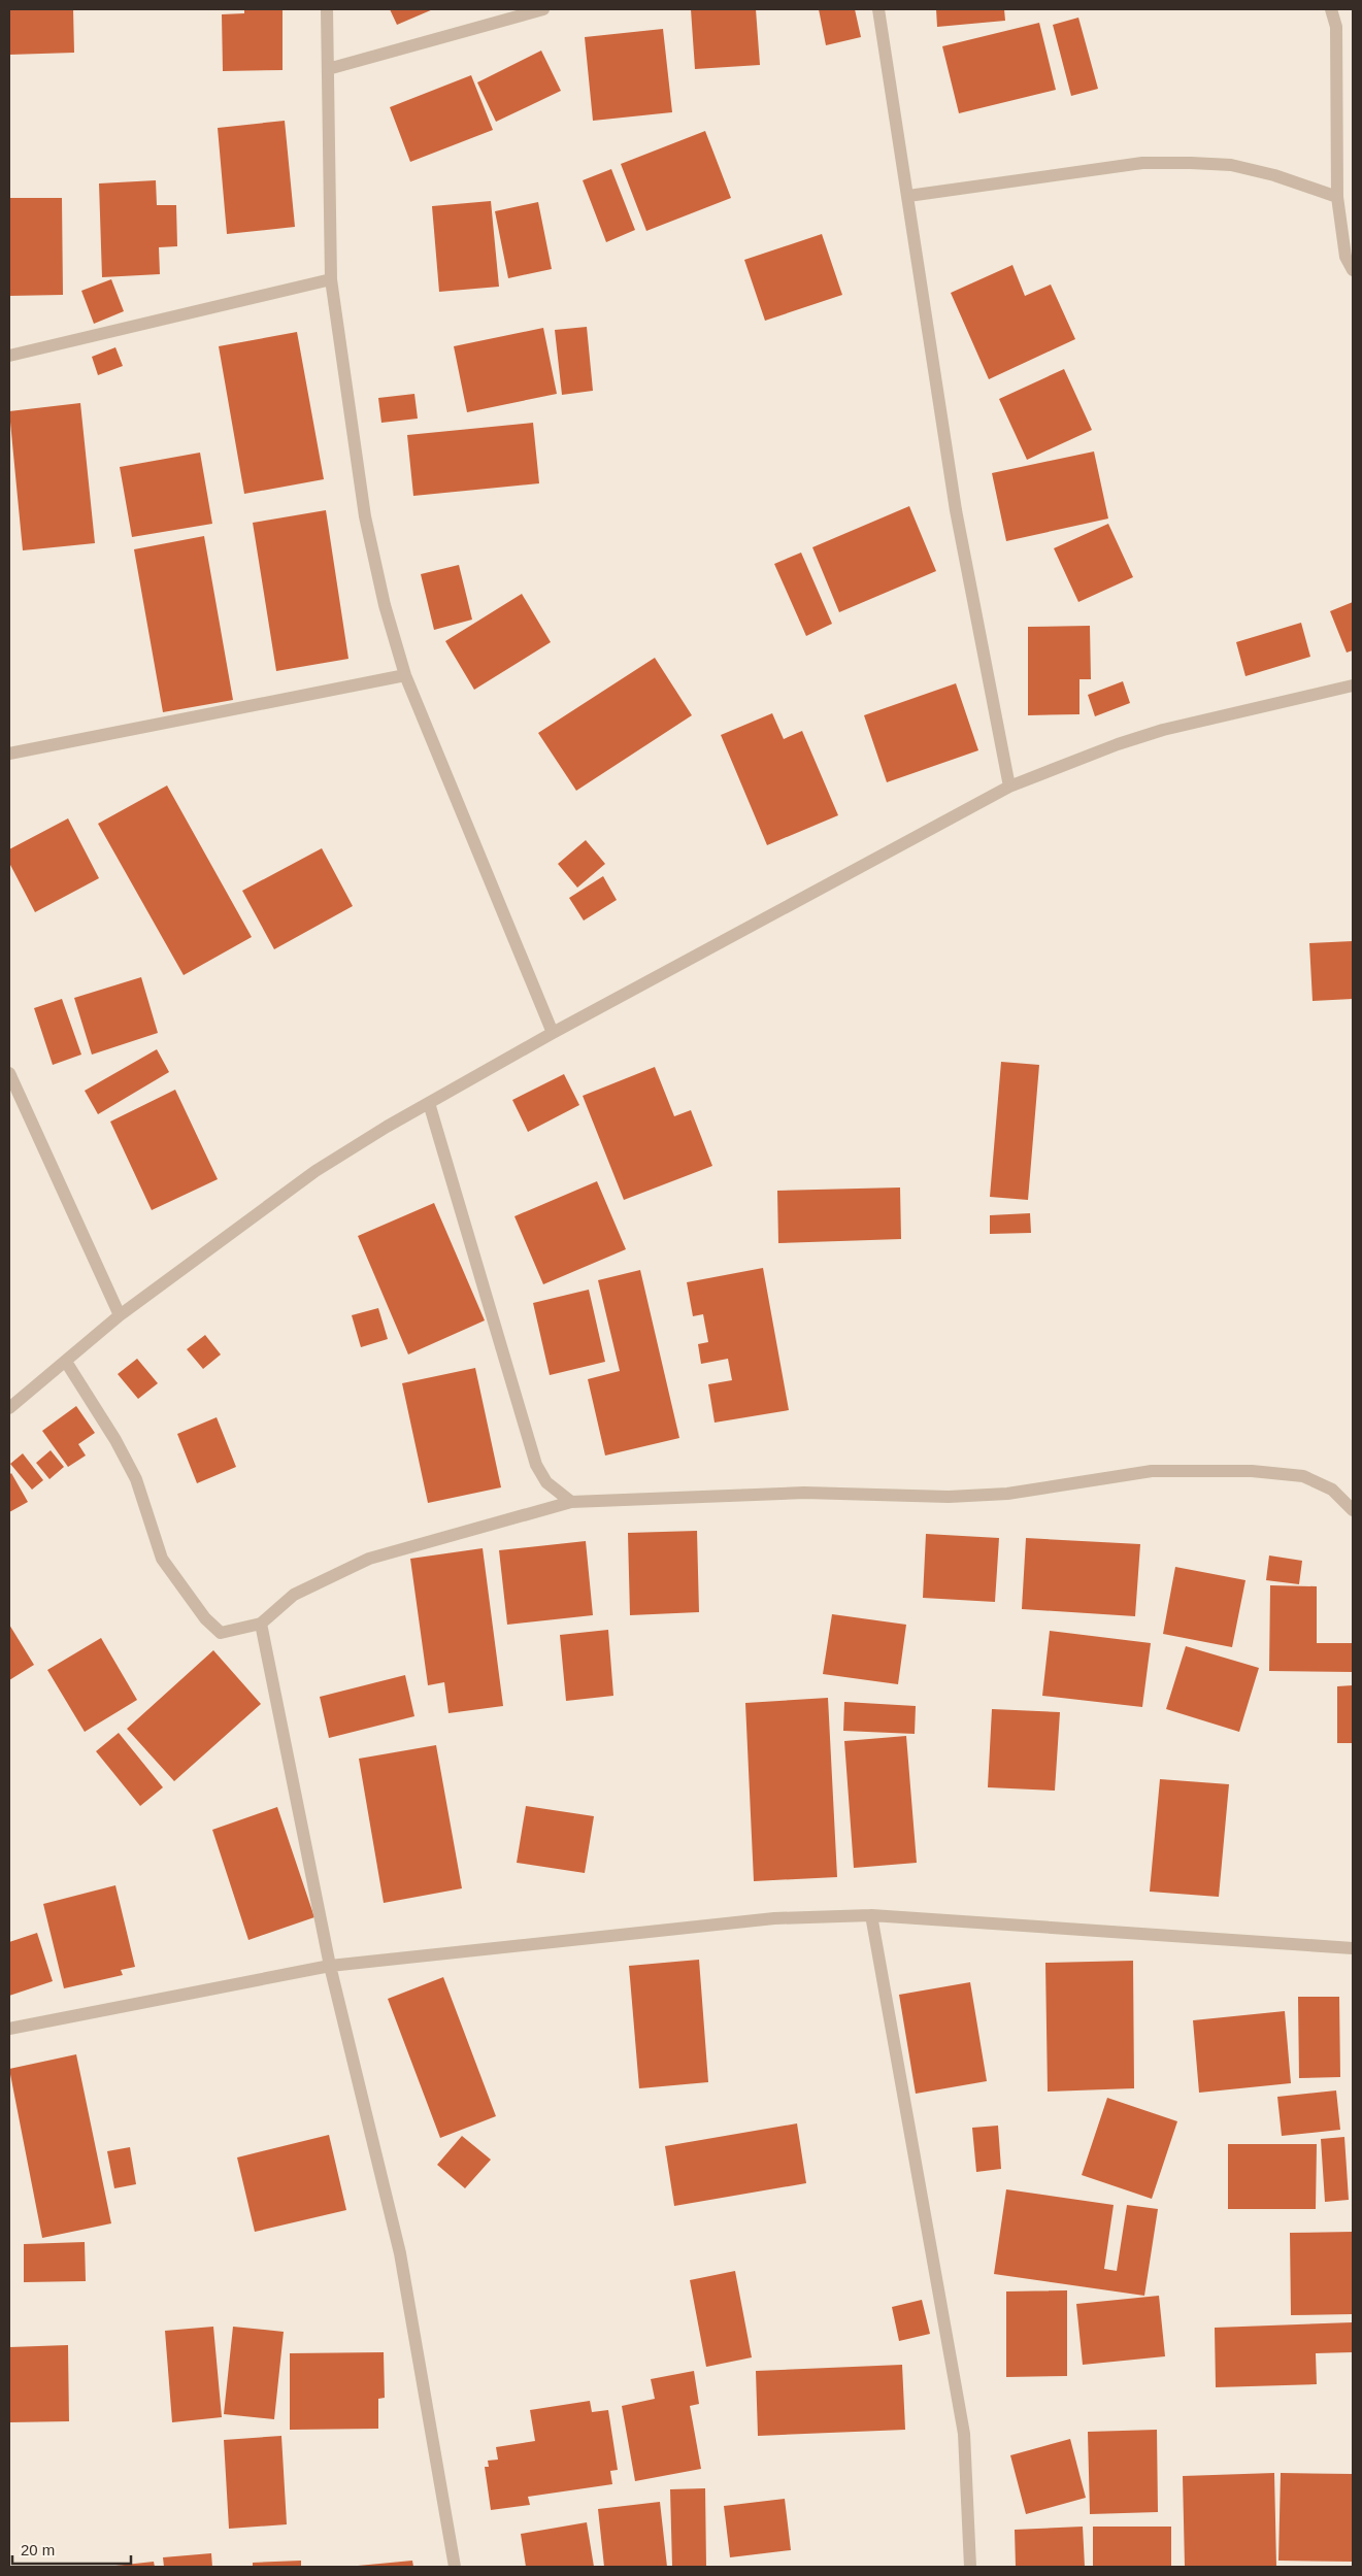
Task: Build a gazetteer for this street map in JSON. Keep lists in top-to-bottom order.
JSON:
{
  "scale_bar": "20 m"
}
